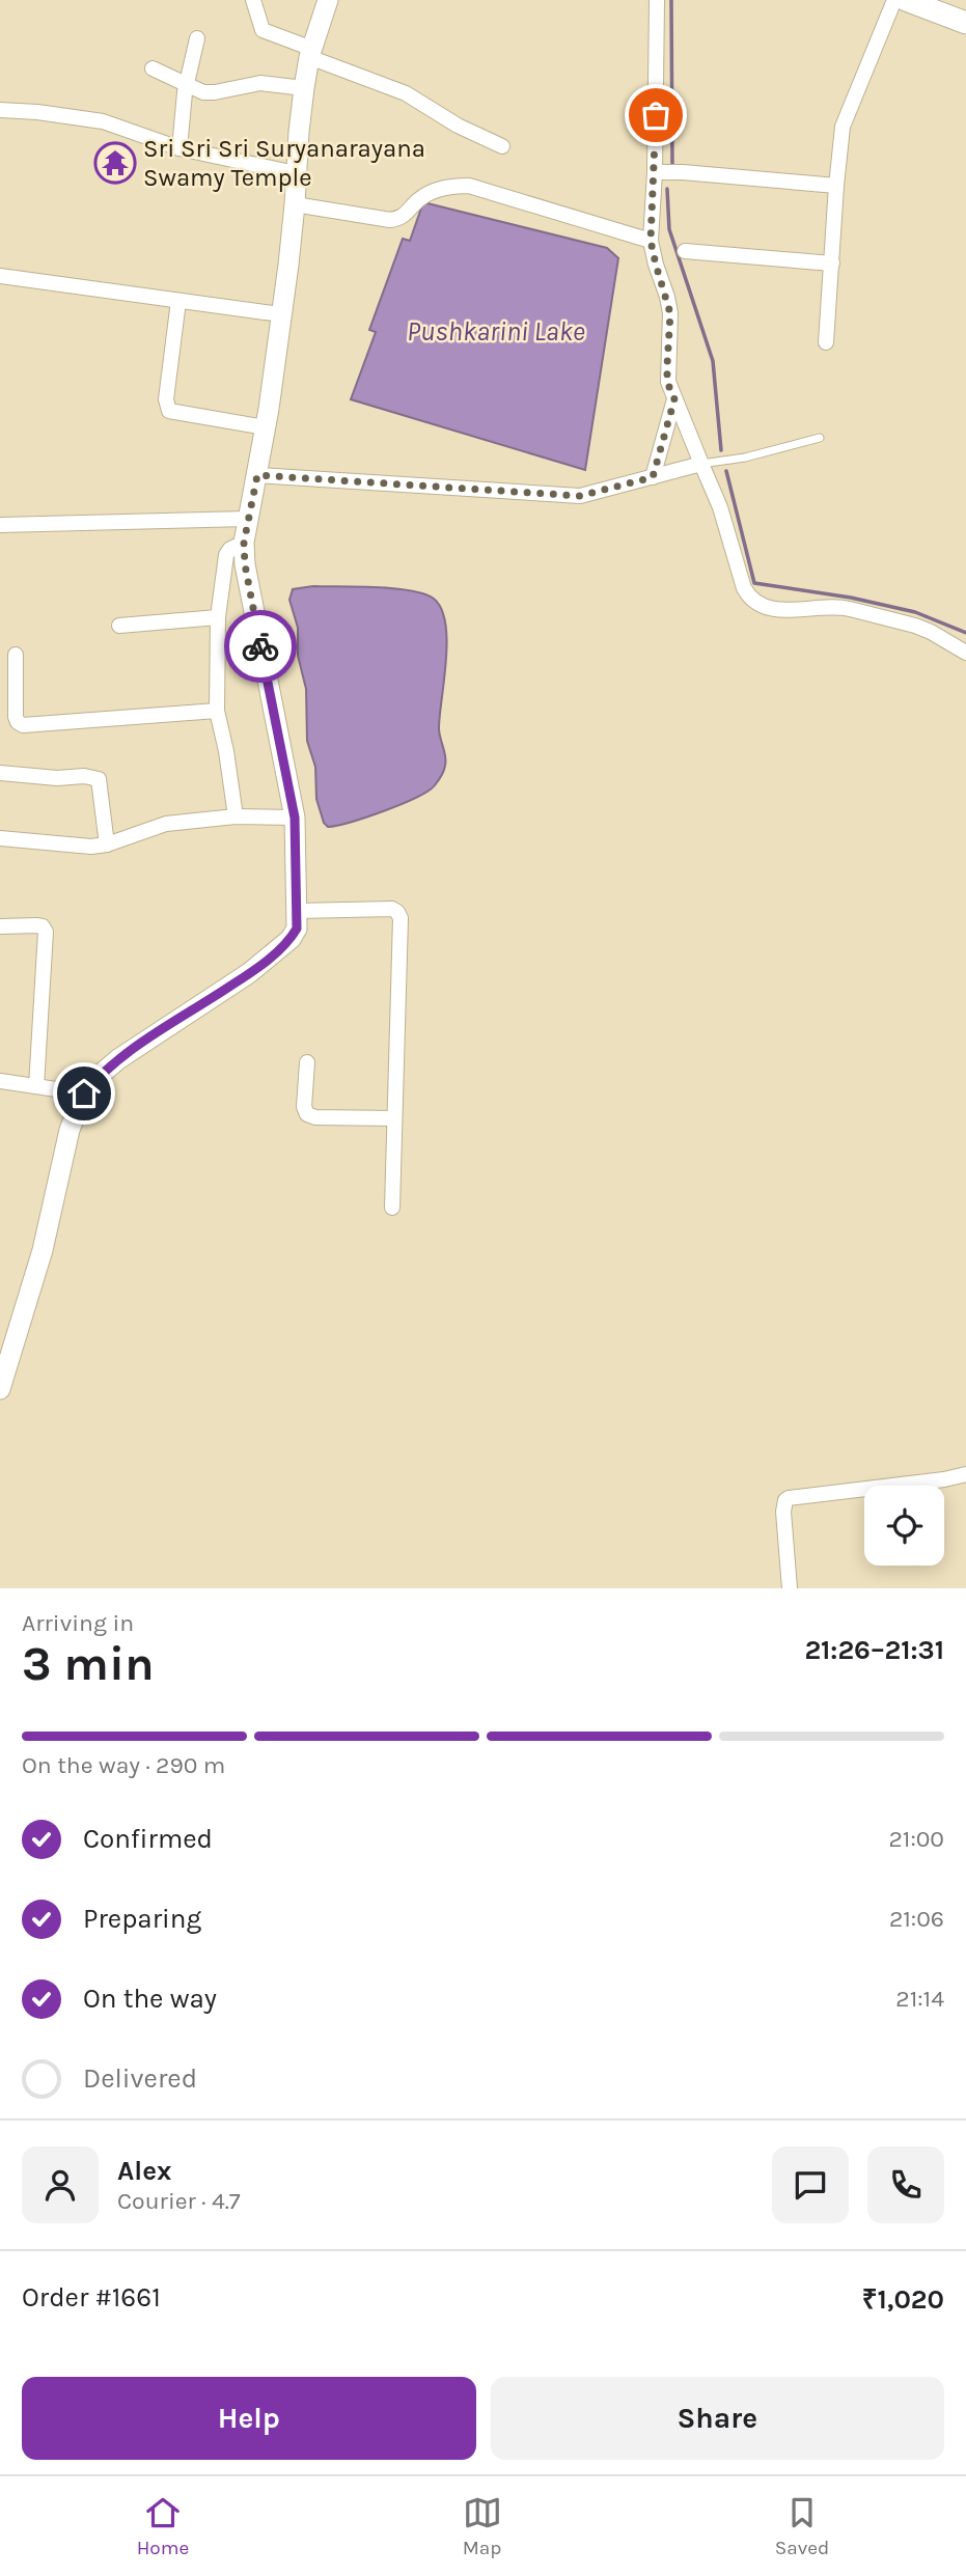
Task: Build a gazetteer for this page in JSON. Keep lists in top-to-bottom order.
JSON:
{
  "water": ["Pushkarini Lake"],
  "places": {
    "temple": ["Sri Sri Sri Suryanarayana Swamy Temple"]
  },
  "page": {
    "heading": ["3 min", "Arriving in", "21:26–21:31"],
    "panel": [
      "Alex",
      "Courier · 4.7",
      "Order #1661",
      "₹1,020"
    ],
    "bar": "On the way · 290 m",
    "list": [
      ["Confirmed", "21:00"],
      ["Preparing", "21:06"],
      ["On the way", "21:14"],
      "Delivered"
    ],
    "buttons": ["Help", "Share"],
    "tabs": ["Home", "Map", "Saved"]
  }
}
